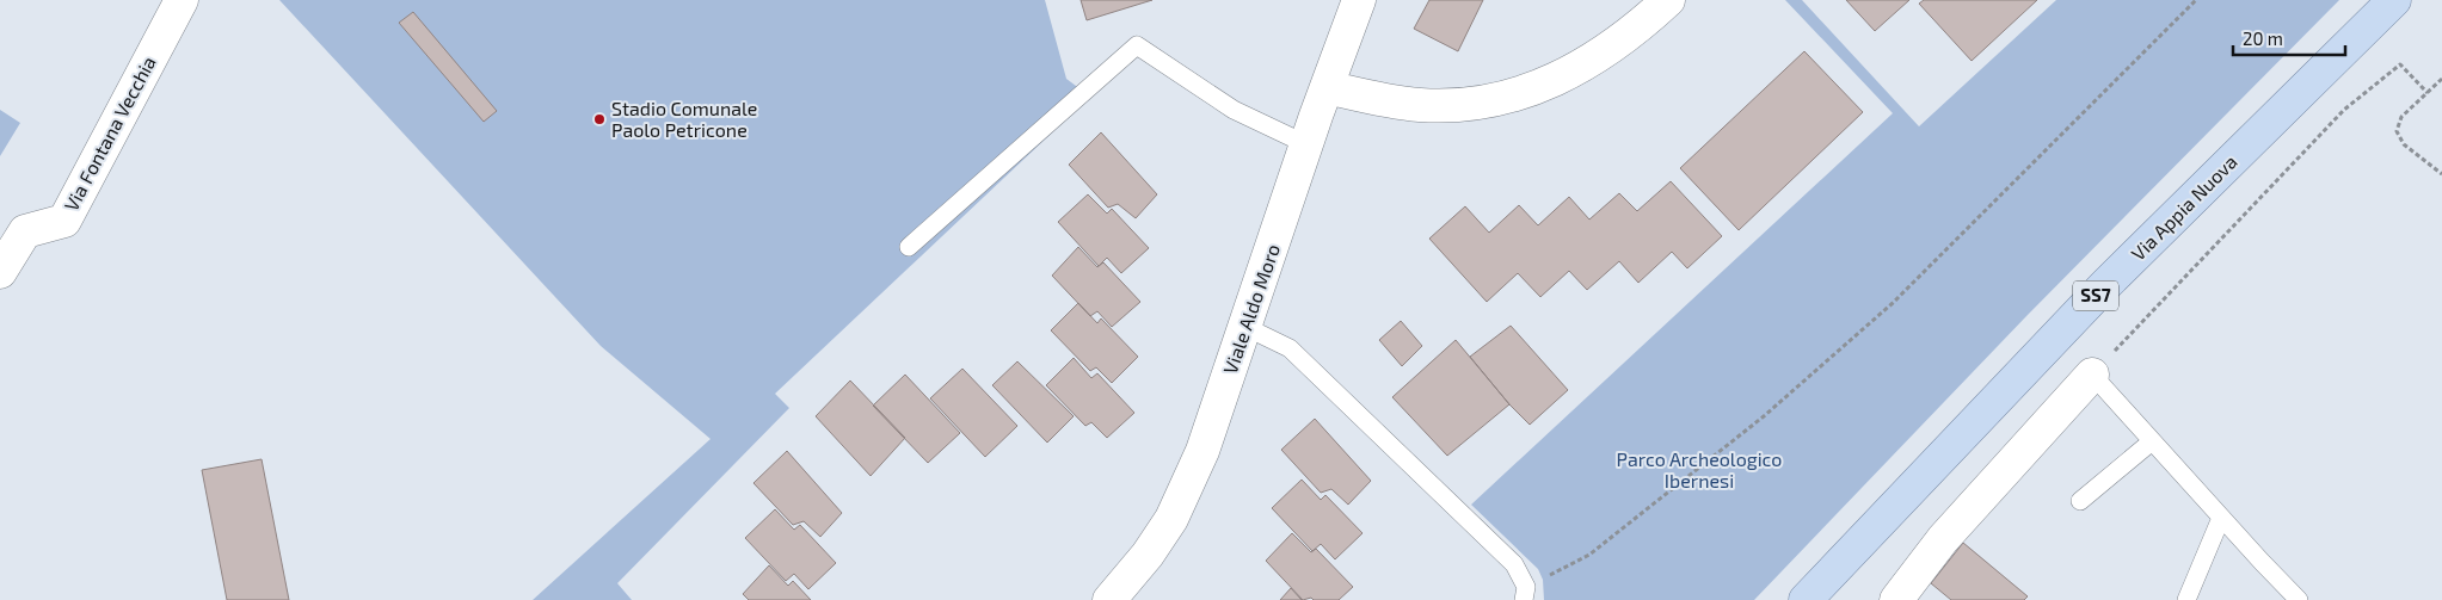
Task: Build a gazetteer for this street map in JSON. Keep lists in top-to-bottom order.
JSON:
{
  "streets": {
    "main road": ["Via Appia Nuova", "SS7"],
    "street": ["Via Fontana Vecchia", "Viale Aldo Moro"]
  },
  "parks": ["Parco Archeologico Ibernesi"],
  "places": ["Stadio Comunale Paolo Petricone"],
  "scale_bar": "20 m"
}
